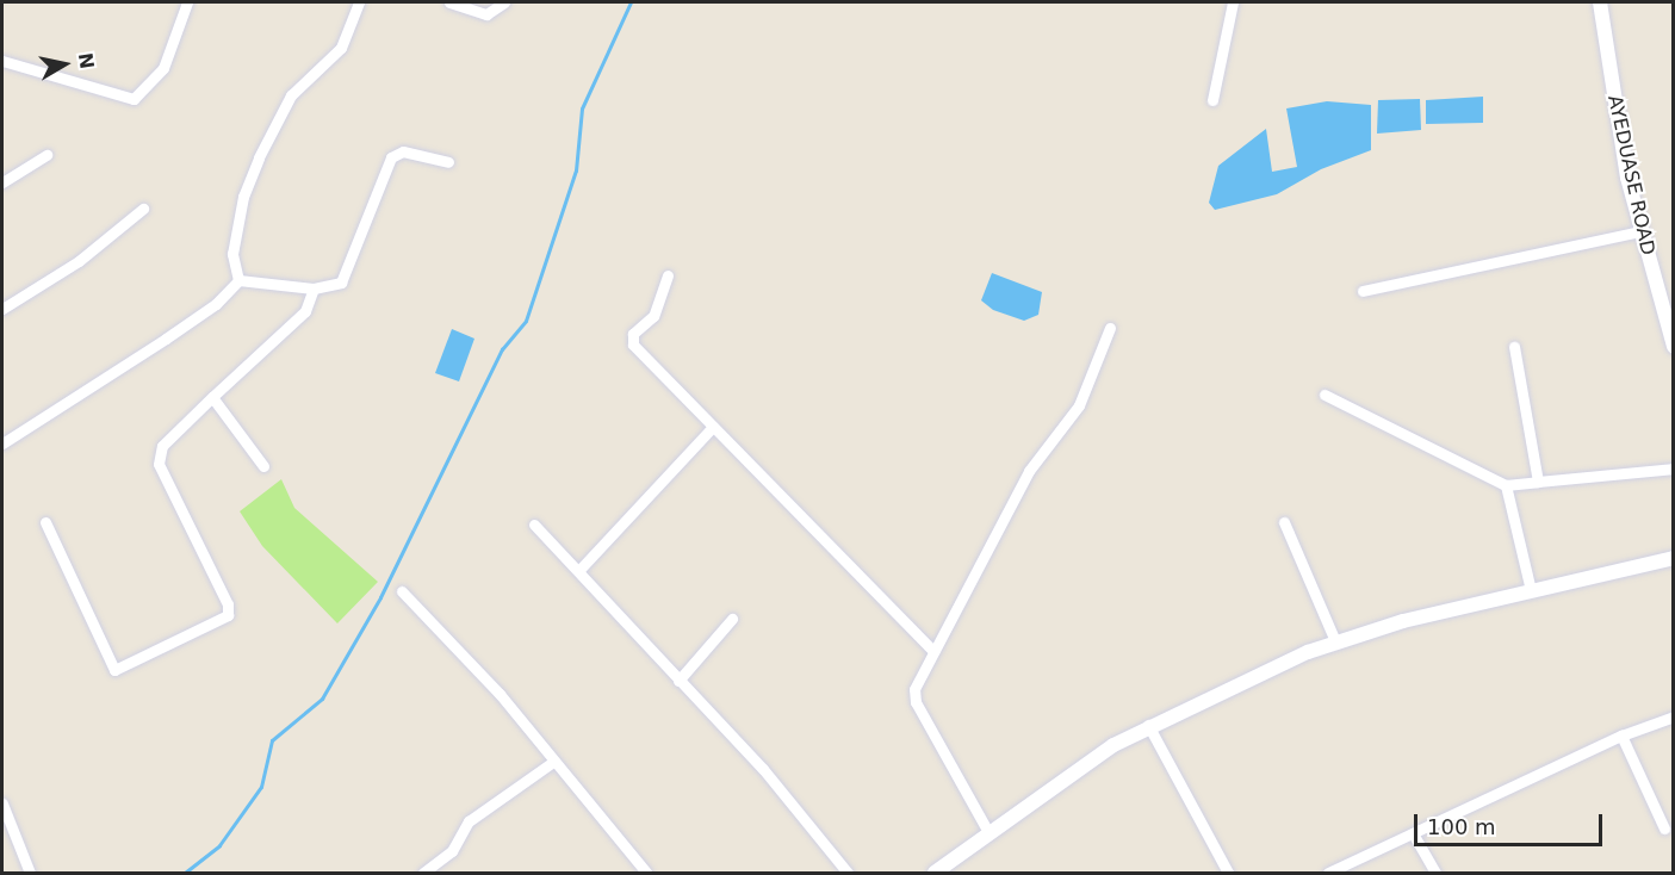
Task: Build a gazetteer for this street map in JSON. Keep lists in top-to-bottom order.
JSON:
{
  "streets": {
    "street": ["AYEDUASE ROAD"]
  },
  "scale_bar": "100 m",
  "north": "right"
}
